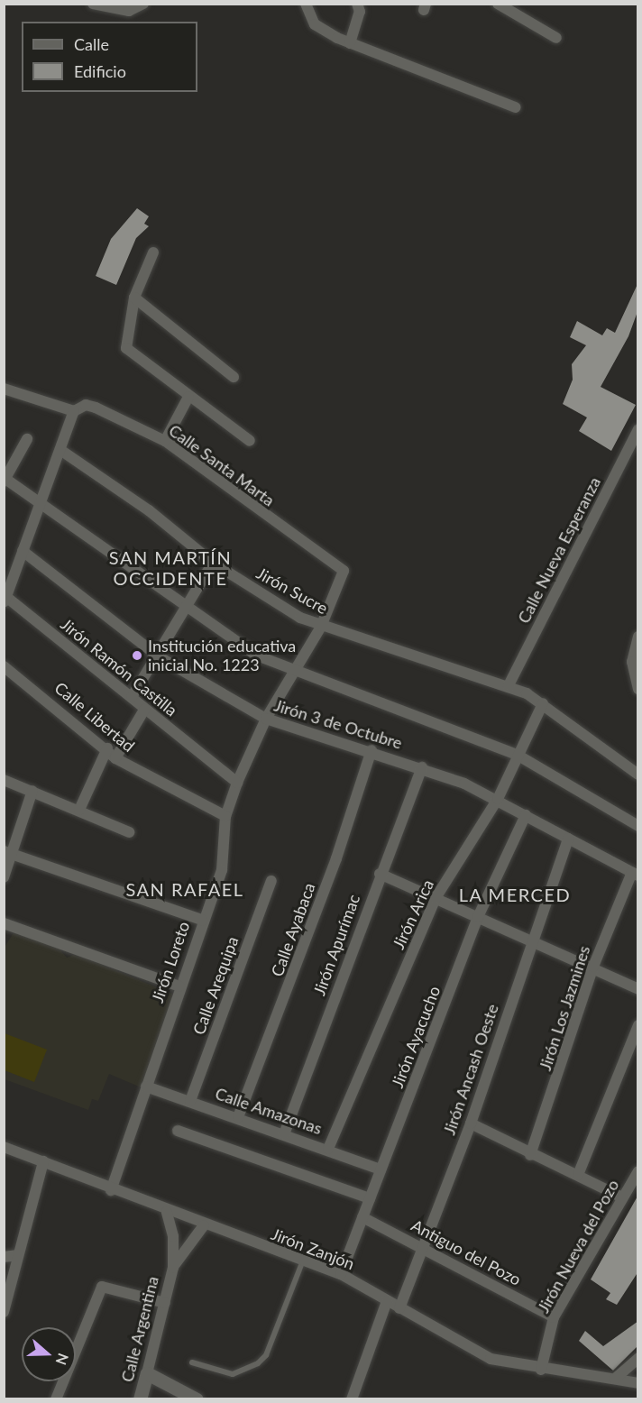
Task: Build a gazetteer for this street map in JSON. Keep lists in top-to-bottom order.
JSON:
{
  "streets": {
    "street": [
      "Calle Santa Marta",
      "Calle Nueva Esperanza",
      "Jirón Sucre",
      "Jirón Ramón Castilla",
      "Calle Libertad",
      "Jirón 3 de Octubre",
      "Jirón Arica",
      "Calle Ayabaca",
      "Jirón Apurímac",
      "Jirón Loreto",
      "Calle Arequipa",
      "Jirón Los Jazmines",
      "Jirón Ayacucho",
      "Jirón Ancash Oeste",
      "Calle Amazonas",
      "Jirón Nueva del Pozo",
      "Jirón Zanjón",
      "Antiguo del Pozo",
      "Calle Argentina"
    ]
  },
  "crossings": [
    ["Calle Santa Marta", "Jirón Loreto"],
    ["Calle Nueva Esperanza", "Jirón Sucre"],
    ["Jirón Sucre", "Jirón Arica"],
    ["Jirón Sucre", "Jirón Loreto"],
    ["Jirón Ramón Castilla", "Jirón Loreto"],
    ["Calle Libertad", "Jirón Loreto"],
    ["Jirón 3 de Octubre", "Jirón Arica"],
    ["Jirón 3 de Octubre", "Calle Ayabaca"],
    ["Jirón 3 de Octubre", "Jirón Apurímac"],
    ["Jirón 3 de Octubre", "Jirón Loreto"],
    ["Jirón 3 de Octubre", "Jirón Los Jazmines"],
    ["Jirón 3 de Octubre", "Jirón Ayacucho"],
    ["Jirón 3 de Octubre", "Jirón Ancash Oeste"],
    ["Jirón Arica", "Calle Amazonas"],
    ["Calle Ayabaca", "Calle Amazonas"],
    ["Jirón Apurímac", "Calle Amazonas"],
    ["Jirón Loreto", "Calle Amazonas"],
    ["Jirón Loreto", "Jirón Zanjón"],
    ["Calle Arequipa", "Calle Amazonas"],
    ["Jirón Ayacucho", "Calle Amazonas"],
    ["Jirón Ayacucho", "Jirón Zanjón"],
    ["Jirón Ayacucho", "Antiguo del Pozo"],
    ["Jirón Ancash Oeste", "Jirón Zanjón"],
    ["Jirón Ancash Oeste", "Antiguo del Pozo"],
    ["Jirón Nueva del Pozo", "Jirón Zanjón"],
    ["Jirón Nueva del Pozo", "Antiguo del Pozo"],
    ["Jirón Zanjón", "Calle Argentina"]
  ],
  "districts": ["SAN MARTÍN OCCIDENTE", "SAN RAFAEL", "LA MERCED"],
  "places": ["Institución educativa inicial No. 1223"],
  "legend": ["Calle", "Edificio"],
  "north": "right"
}
